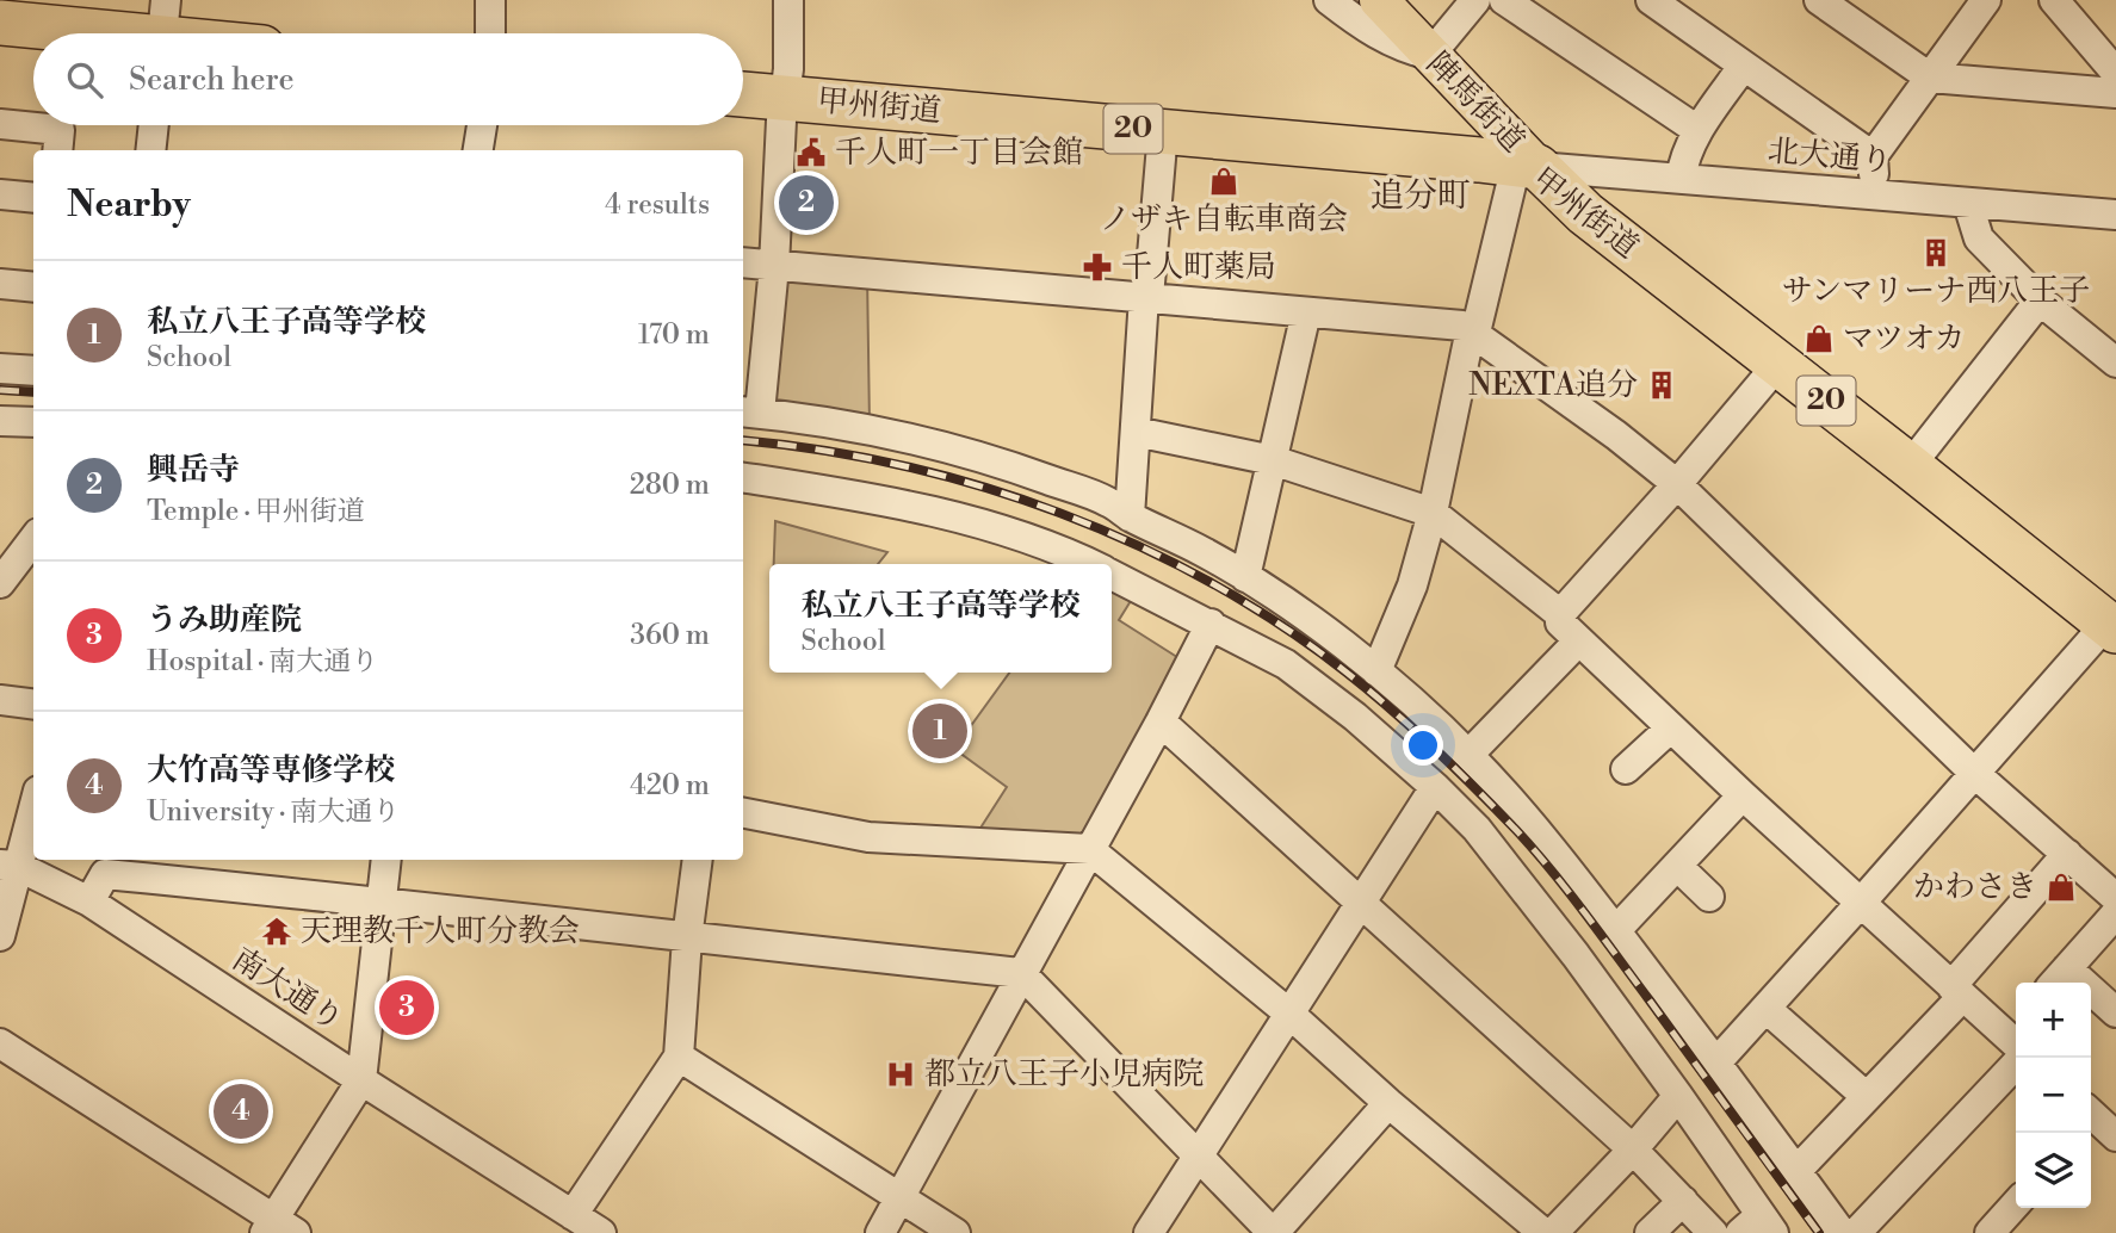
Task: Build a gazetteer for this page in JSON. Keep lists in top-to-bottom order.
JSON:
{
  "streets": {
    "highway": ["甲州街道", "20"],
    "main road": ["陣馬街道"],
    "street": ["北大通り", "南大通り"]
  },
  "crossings": [
    ["陣馬街道", "甲州街道"],
    ["陣馬街道", "北大通り"],
    ["甲州街道", "北大通り"]
  ],
  "districts": ["追分町"],
  "places": {
    "public building": ["千人町一丁目会館"],
    "shop": ["ノザキ自転車商会", "マツオカ", "かわさき"],
    "building": ["サンマリーナ西八王子", "NEXTA追分"],
    "pharmacy": ["千人町薬局"],
    "temple": ["天理教千人町分教会"],
    "hospital": ["都立八王子小児病院"]
  },
  "page": {
    "search": "Search here",
    "heading": ["Nearby", "4 results"],
    "pins": [
      "2",
      "1",
      "3",
      "4"
    ],
    "list": [
      {
        "mark": "1",
        "name": "私立八王子高等学校",
        "note": "School",
        "value": "170 m"
      },
      {
        "mark": "2",
        "name": "興岳寺",
        "note": "Temple · 甲州街道",
        "value": "280 m"
      },
      {
        "mark": "3",
        "name": "うみ助産院",
        "note": "Hospital · 南大通り",
        "value": "360 m"
      },
      {
        "mark": "4",
        "name": "大竹高等専修学校",
        "note": "University · 南大通り",
        "value": "420 m"
      }
    ],
    "popup": ["私立八王子高等学校", "School"],
    "map_buttons": ["+", "−"]
  }
}
